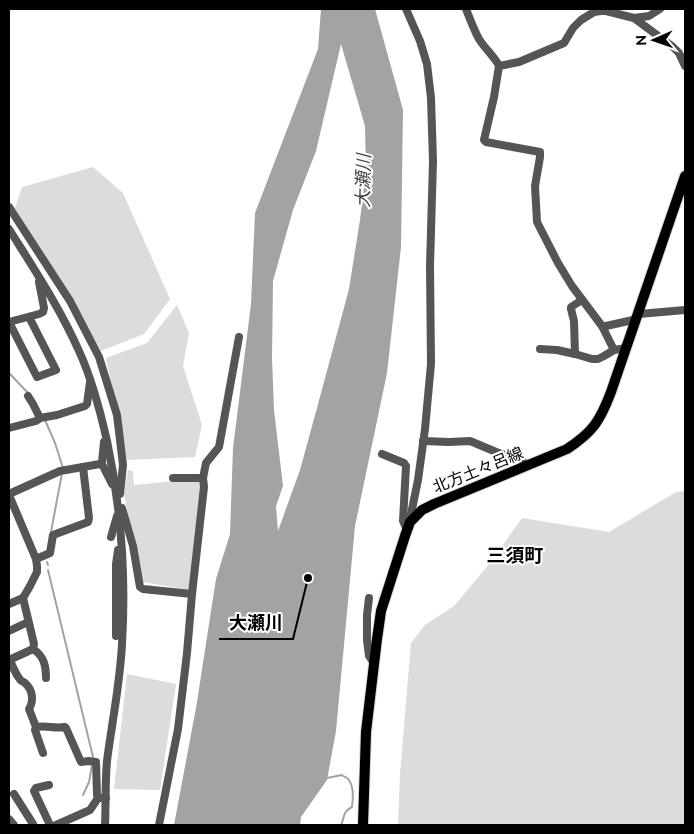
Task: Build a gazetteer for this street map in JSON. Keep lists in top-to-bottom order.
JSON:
{
  "streets": {
    "main road": ["北方土々呂線"]
  },
  "districts": ["三須町"],
  "water": ["大瀬川"],
  "places": ["大瀬川"],
  "north": "left"
}
